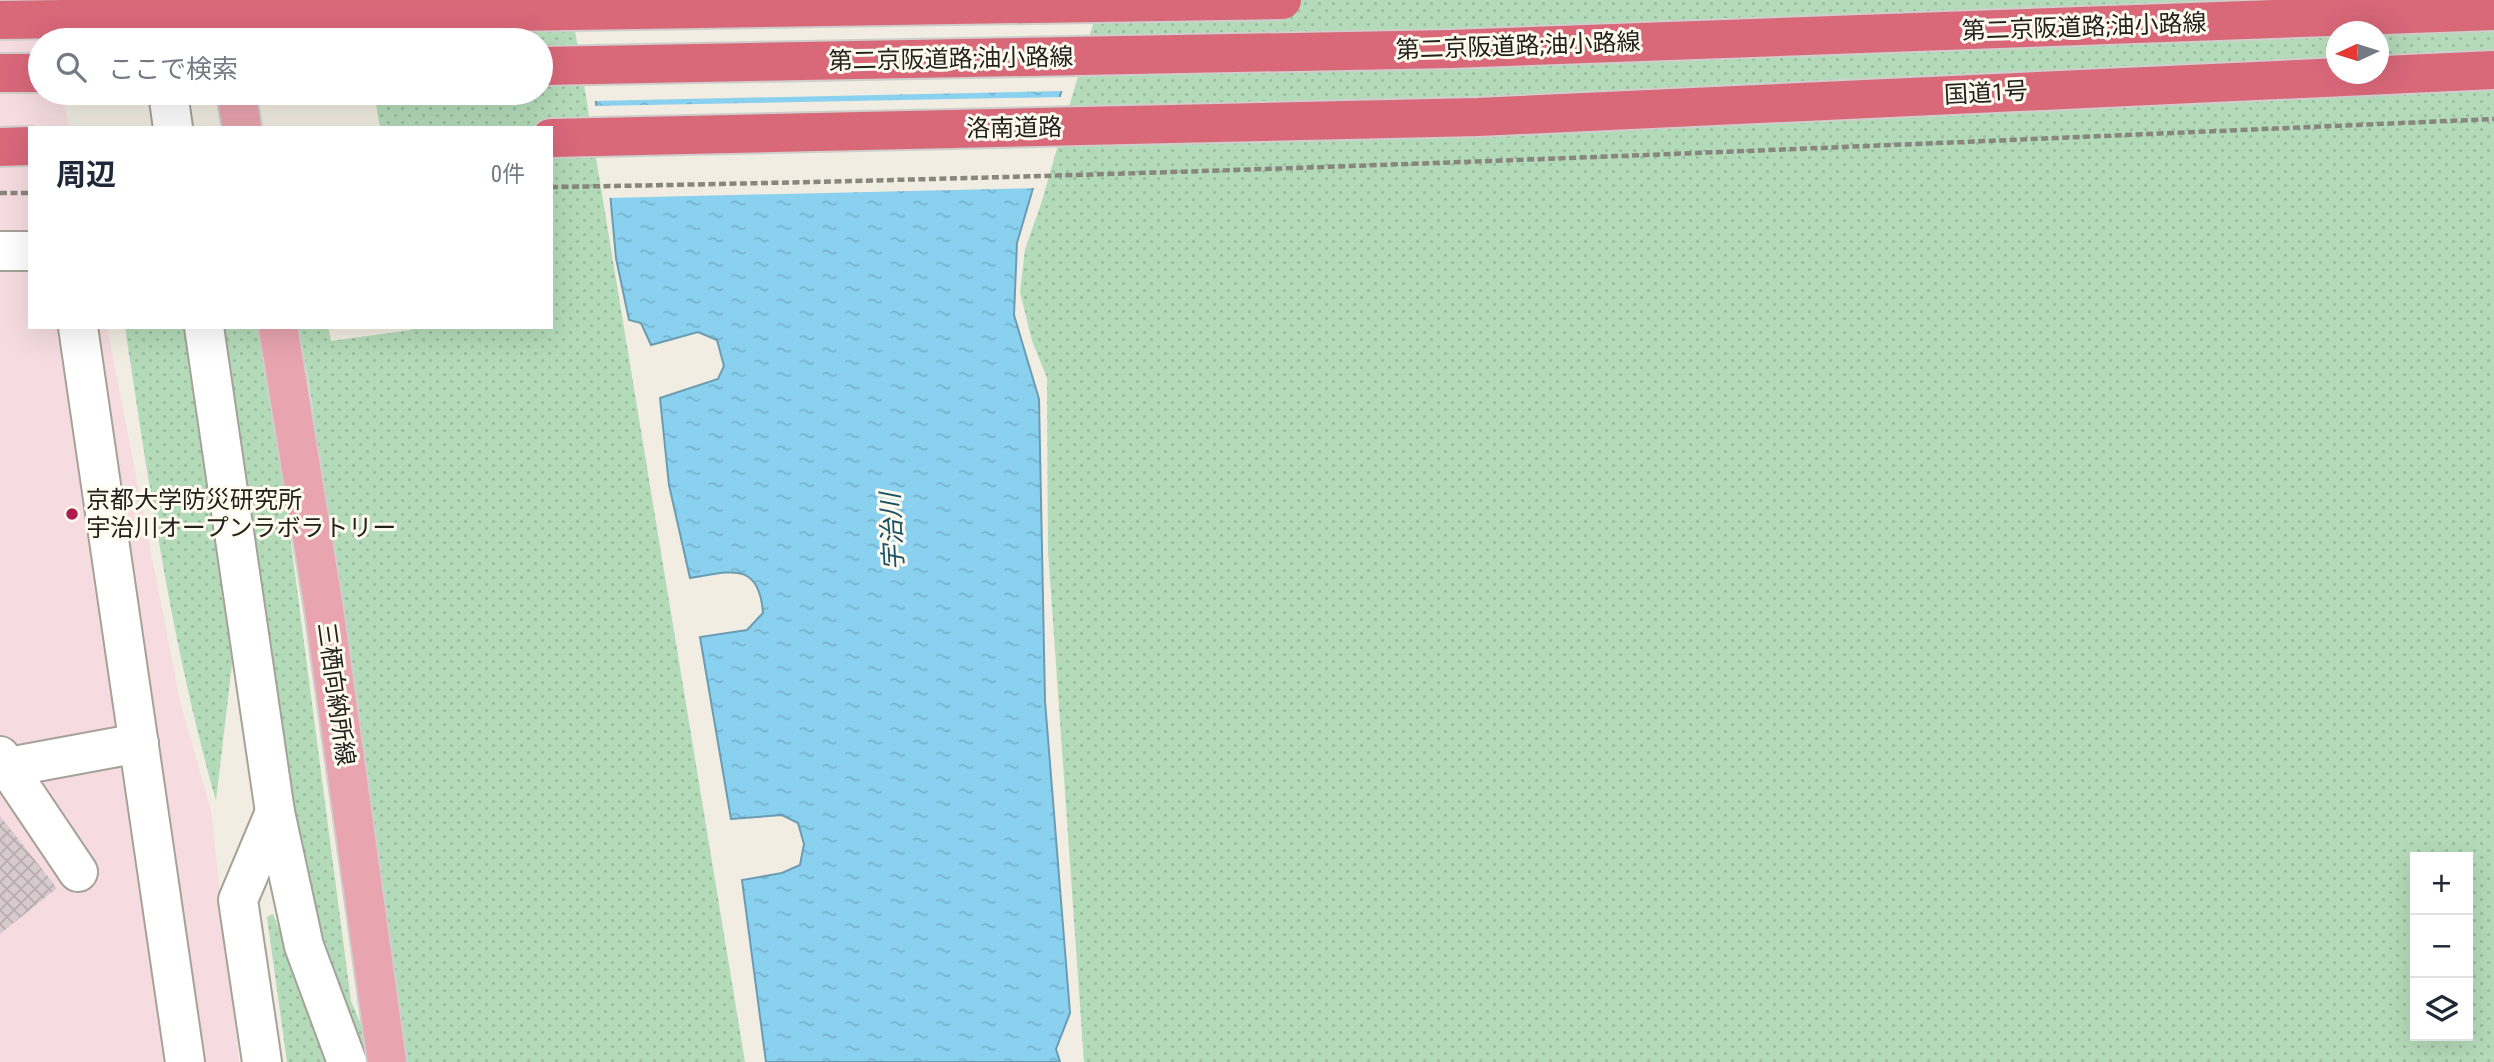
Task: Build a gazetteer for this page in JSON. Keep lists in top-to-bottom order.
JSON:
{
  "streets": {
    "highway": ["第二京阪道路;油小路線", "国道1号", "洛南道路"],
    "main road": ["三栖向納所線"]
  },
  "crossings": [
    ["国道1号", "洛南道路"]
  ],
  "water": ["宇治川"],
  "places": ["京都大学防災研究所 宇治川オープンラボラトリー"],
  "north": "left",
  "page": {
    "search": "ここで検索",
    "heading": ["周辺", "0件"],
    "map_buttons": ["+", "−"]
  }
}
